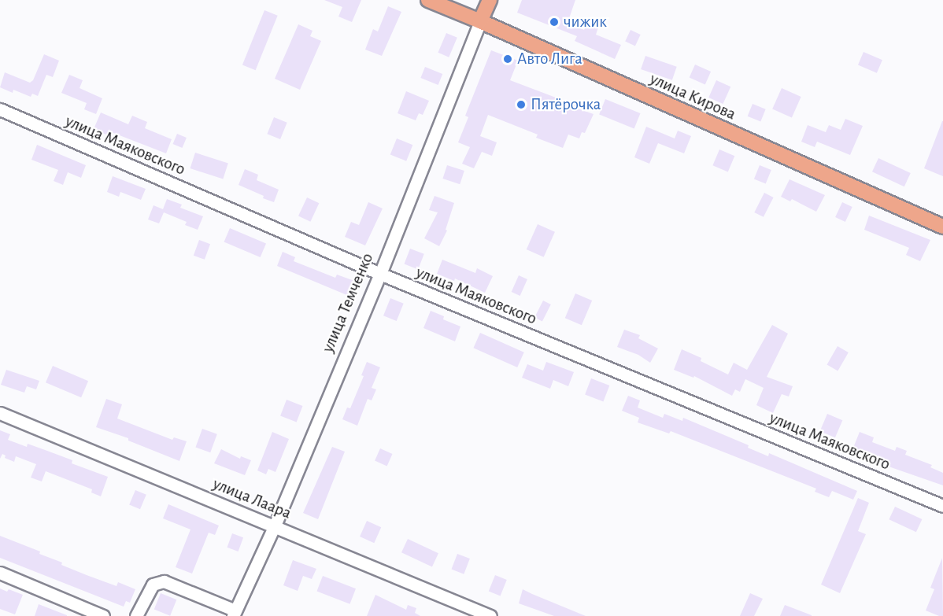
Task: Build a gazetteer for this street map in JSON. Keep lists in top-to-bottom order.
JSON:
{
  "streets": {
    "main road": ["улица Кирова", "улица Темченко"],
    "street": ["улица Маяковского", "улица Лаара"]
  },
  "crossings": [
    ["улица Кирова", "улица Темченко"],
    ["улица Маяковского", "улица Темченко"],
    ["улица Темченко", "улица Лаара"]
  ],
  "places": ["чижик", "Авто Лига", "Пятёрочка"]
}
